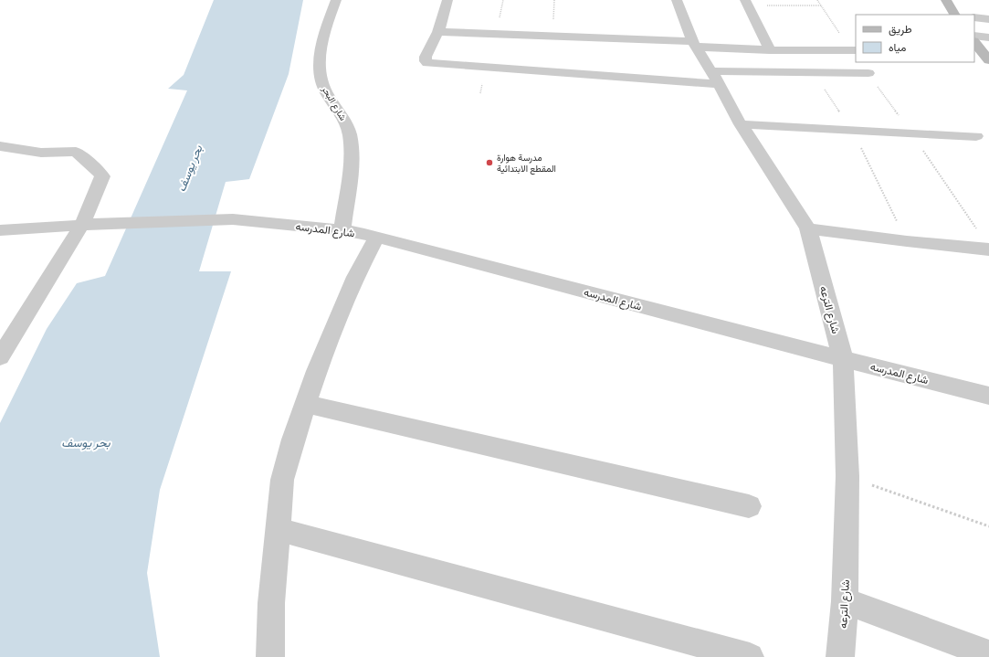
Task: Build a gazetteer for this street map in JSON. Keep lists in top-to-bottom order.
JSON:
{
  "streets": {
    "street": ["شارع البحر", "شارع المدرسه", "شارع الترعه"]
  },
  "crossings": [
    ["شارع البحر", "شارع المدرسه"],
    ["شارع المدرسه", "شارع الترعه"]
  ],
  "water": ["بحر يوسف"],
  "places": ["مدرسة هوارة المقطع اﻻبتدائية"],
  "legend": ["طريق", "مياه"]
}
